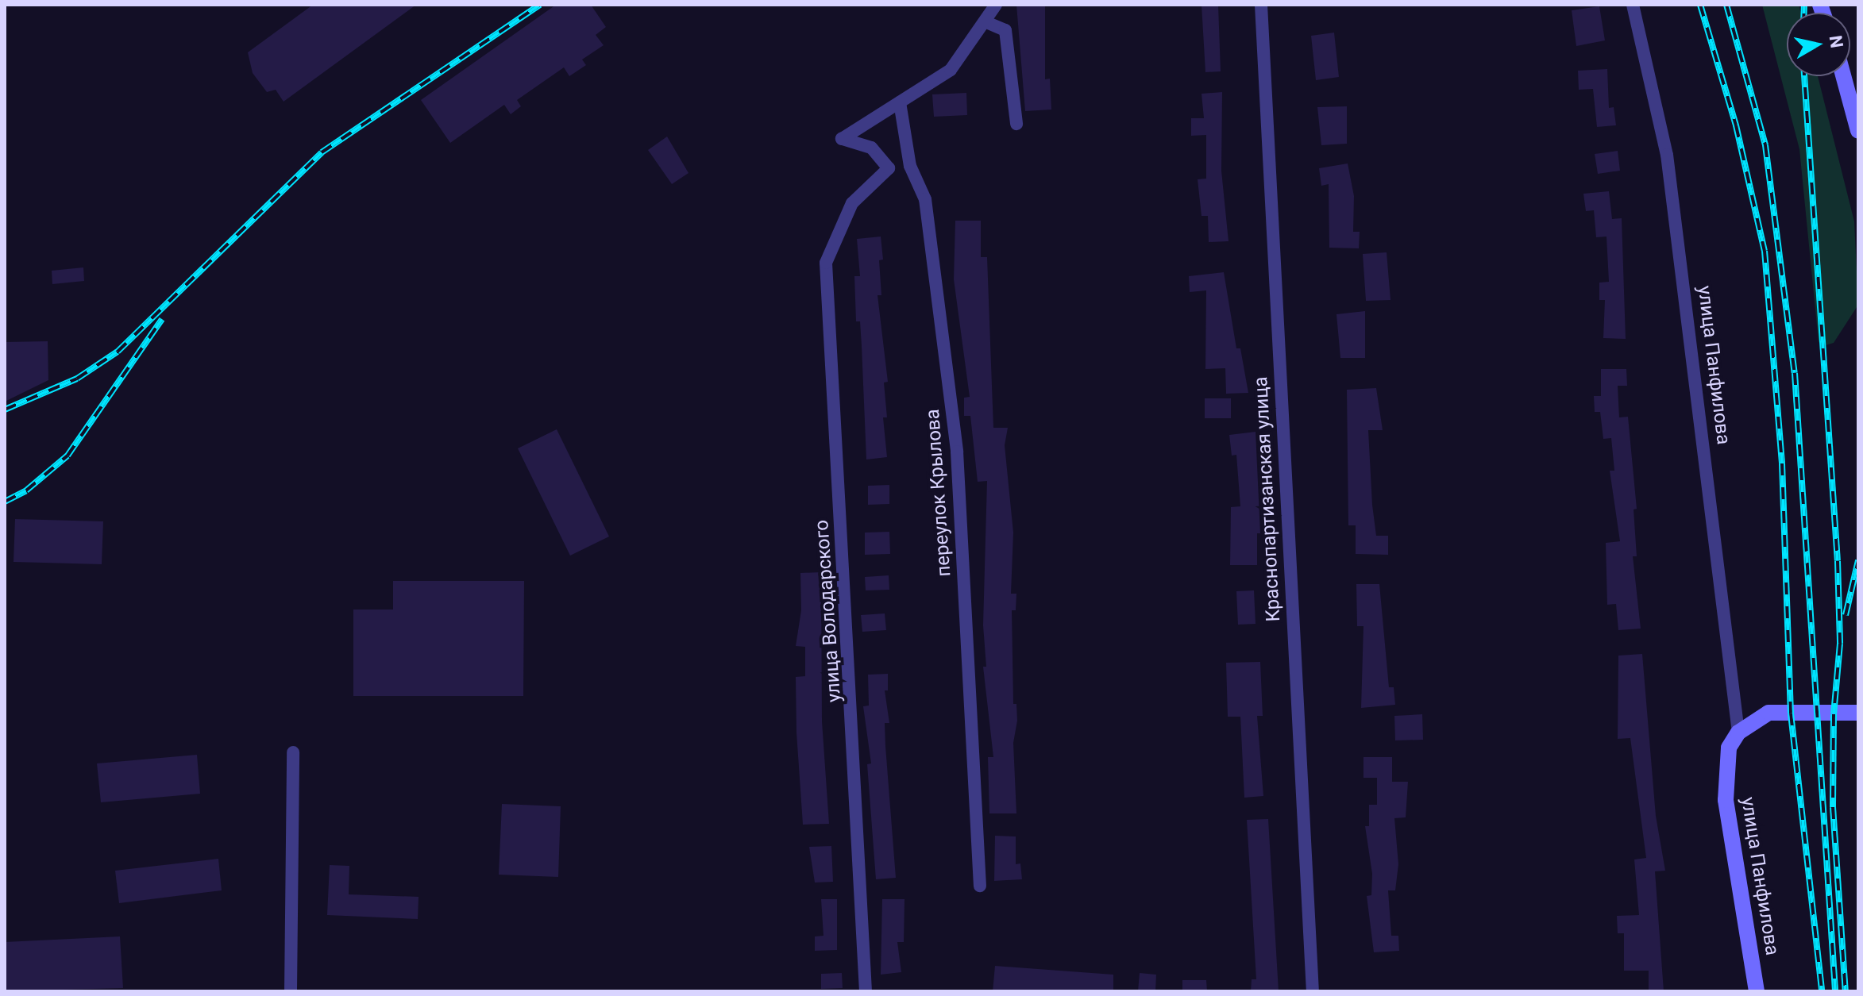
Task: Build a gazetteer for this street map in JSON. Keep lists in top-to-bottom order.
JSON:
{
  "streets": {
    "main road": ["улица Панфилова"],
    "street": ["переулок Крылова", "Краснопартизанская улица", "улица Володарского"]
  },
  "north": "right"
}
